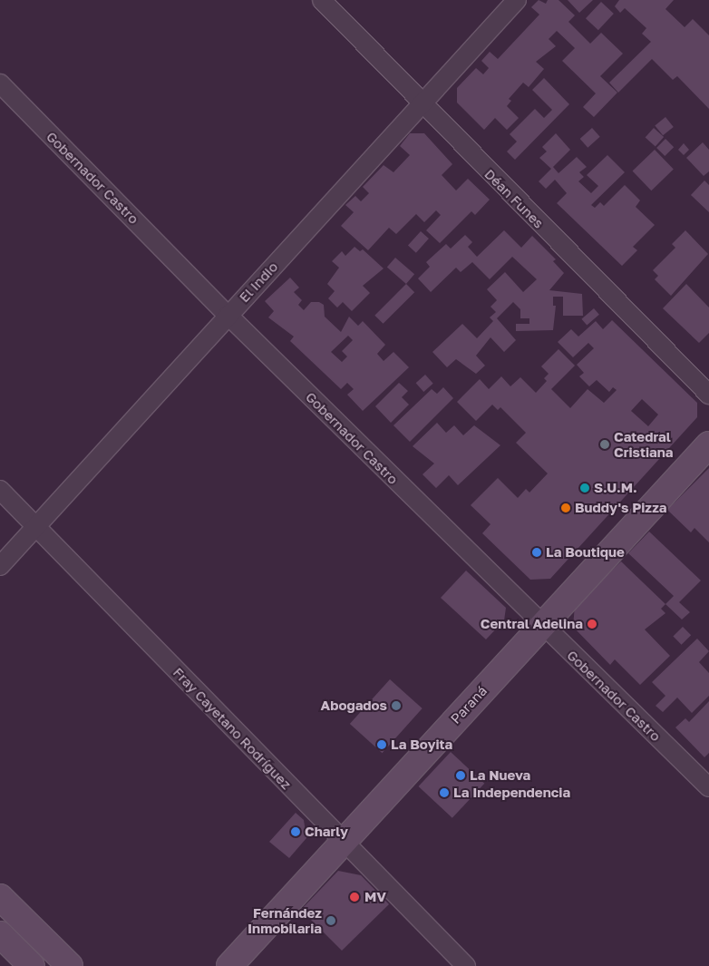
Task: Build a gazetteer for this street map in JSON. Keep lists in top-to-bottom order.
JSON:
{
  "streets": {
    "street": [
      "Gobernador Castro",
      "Déan Funes",
      "El Indio",
      "Paraná",
      "Fray Cayetano Rodríguez"
    ]
  },
  "crossings": [
    ["Gobernador Castro", "El Indio"],
    ["Gobernador Castro", "Paraná"],
    ["Déan Funes", "El Indio"],
    ["El Indio", "Fray Cayetano Rodríguez"],
    ["Paraná", "Fray Cayetano Rodríguez"]
  ],
  "places": [
    "Catedral Cristiana",
    "S.U.M.",
    "Buddy's Pizza",
    "La Boutique",
    "Central Adelina",
    "Abogados",
    "La Boyita",
    "La Nueva",
    "La Independencia",
    "Charly",
    "MV",
    "Fernández Inmobilaria"
  ]
}
